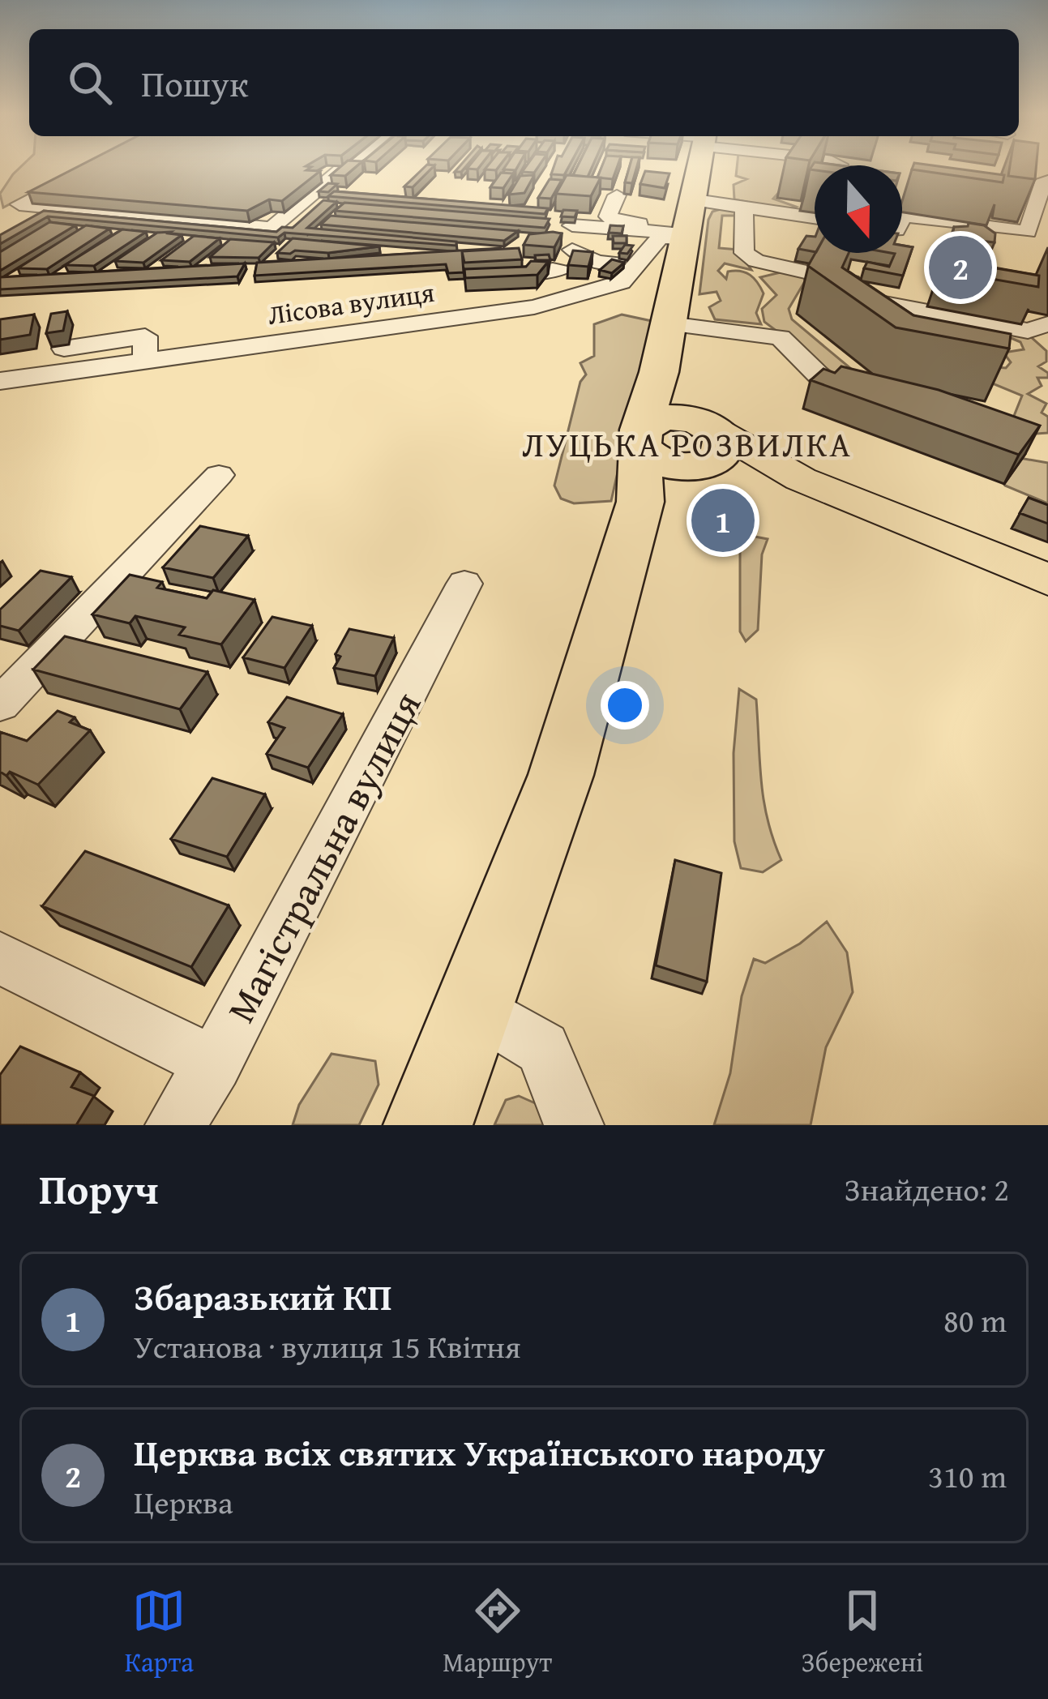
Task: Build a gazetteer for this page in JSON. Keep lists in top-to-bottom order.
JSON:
{
  "streets": {
    "street": ["Лісова вулиця", "Магістральна вулиця"]
  },
  "districts": ["ЛУЦЬКА РОЗВИЛКА"],
  "north": "bottom",
  "page": {
    "search": "Пошук",
    "pins": ["2", "1"],
    "heading": ["Поруч", "Знайдено: 2"],
    "list": [
      {
        "mark": "1",
        "name": "Збаразький КП",
        "note": "Установа · вулиця 15 Квітня",
        "value": "80 m"
      },
      {
        "mark": "2",
        "name": "Церква всіх святих Українського народу",
        "note": "Церква",
        "value": "310 m"
      }
    ],
    "nav": ["Карта", "Маршрут", "Збережені"]
  }
}
